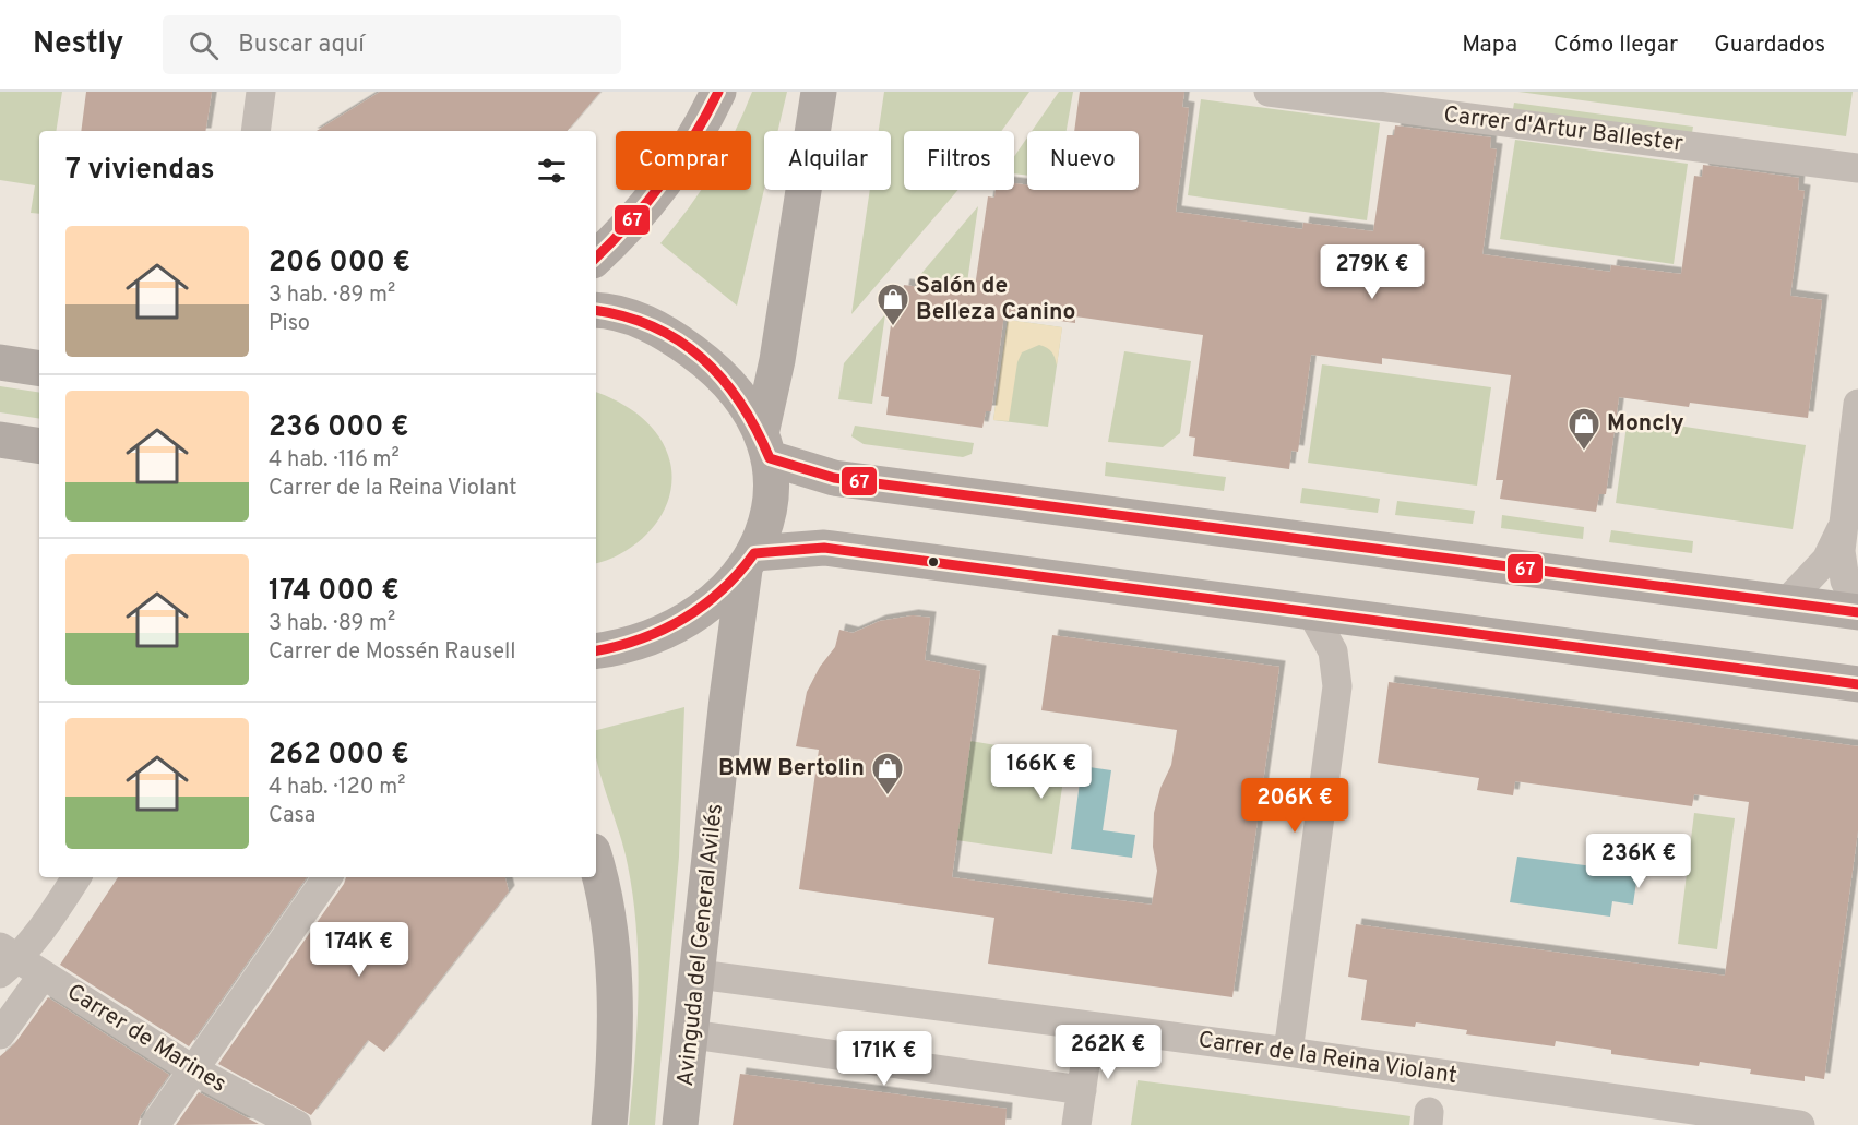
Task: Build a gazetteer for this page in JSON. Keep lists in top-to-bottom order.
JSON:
{
  "streets": {
    "main road": ["Avinguda del General Avilés"],
    "street": ["Carrer d'Artur Ballester", "Carrer de Marines", "Carrer de la Reina Violant"]
  },
  "crossings": [
    ["Avinguda del General Avilés", "Carrer de la Reina Violant"]
  ],
  "places": {
    "shop": ["Salón de Belleza Canino", "Moncly", "BMW Bertolin"]
  },
  "lines": ["transit line 67"],
  "page": {
    "header": "Nestly",
    "search": "Buscar aquí",
    "nav": ["Mapa", "Cómo llegar", "Guardados"],
    "chip": [
      "Comprar",
      "Alquilar",
      "Filtros",
      "Nuevo"
    ],
    "heading": "7 viviendas",
    "list": [
      {
        "name": "206 000 €",
        "note": "3 hab. · 89 m² · Piso"
      },
      {
        "name": "236 000 €",
        "note": "4 hab. · 116 m² · Carrer de la Reina Violant"
      },
      {
        "name": "174 000 €",
        "note": "3 hab. · 89 m² · Carrer de Mossén Rausell"
      },
      {
        "name": "262 000 €",
        "note": "4 hab. · 120 m² · Casa"
      }
    ],
    "price": [
      "279K €",
      "166K €",
      "206K €",
      "236K €",
      "174K €",
      "262K €",
      "171K €"
    ]
  }
}
